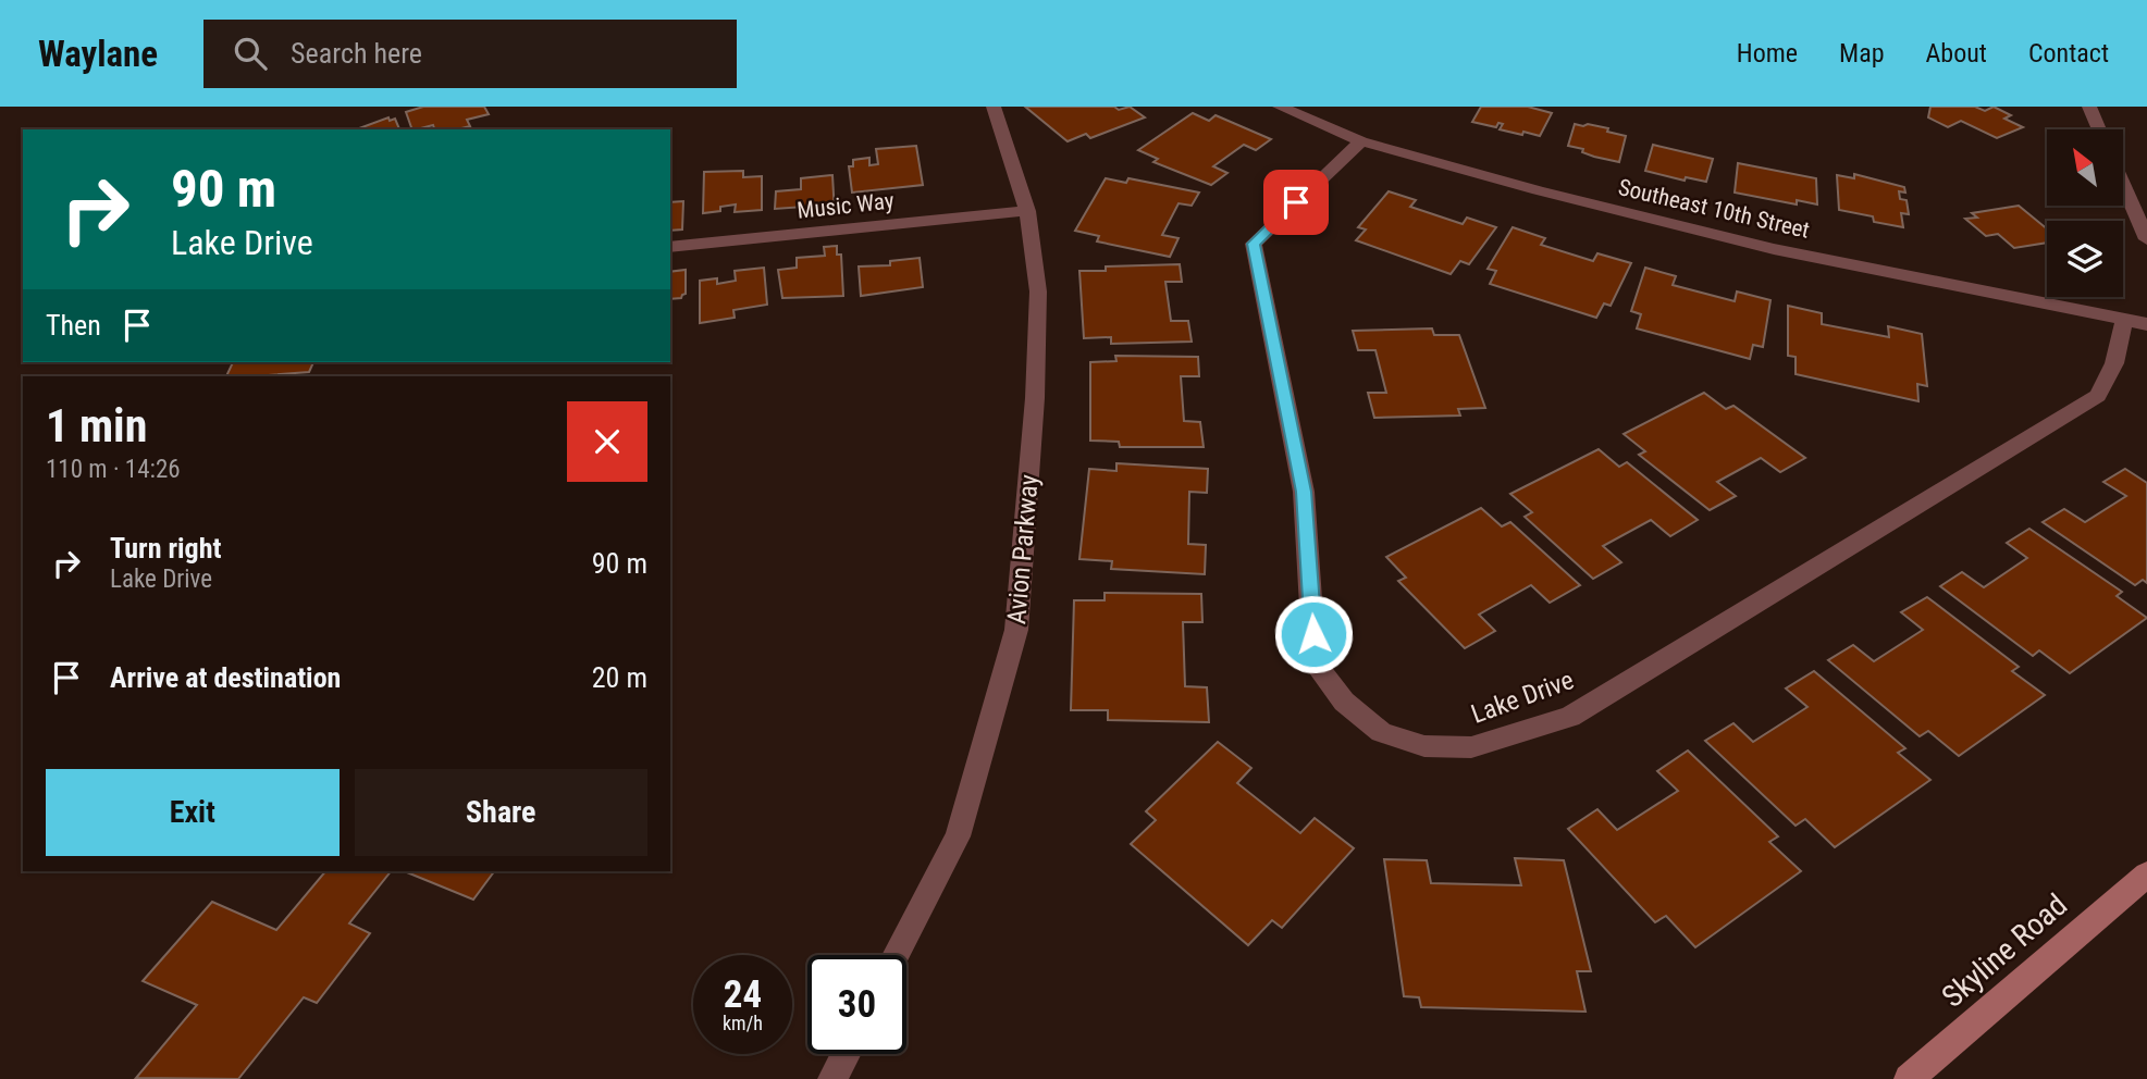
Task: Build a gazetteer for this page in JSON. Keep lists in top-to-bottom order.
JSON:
{
  "streets": {
    "street": [
      "Music Way",
      "Southeast 10th Street",
      "Avion Parkway",
      "Lake Drive",
      "Skyline Road"
    ]
  },
  "crossings": [
    ["Music Way", "Avion Parkway"],
    ["Southeast 10th Street", "Lake Drive"]
  ],
  "north": "top left",
  "page": {
    "header": "Waylane",
    "search": "Search here",
    "nav": [
      "Home",
      "Map",
      "About",
      "Contact"
    ],
    "turn": ["90 m", "Lake Drive"],
    "then": "Then",
    "heading": ["1 min", "110 m · 14:26"],
    "list": [
      {
        "name": "Turn right",
        "note": "Lake Drive",
        "value": "90 m"
      },
      {
        "name": "Arrive at destination",
        "value": "20 m"
      }
    ],
    "buttons": ["Exit", "Share"],
    "speed": "24 km/h",
    "limit": "30"
  }
}
